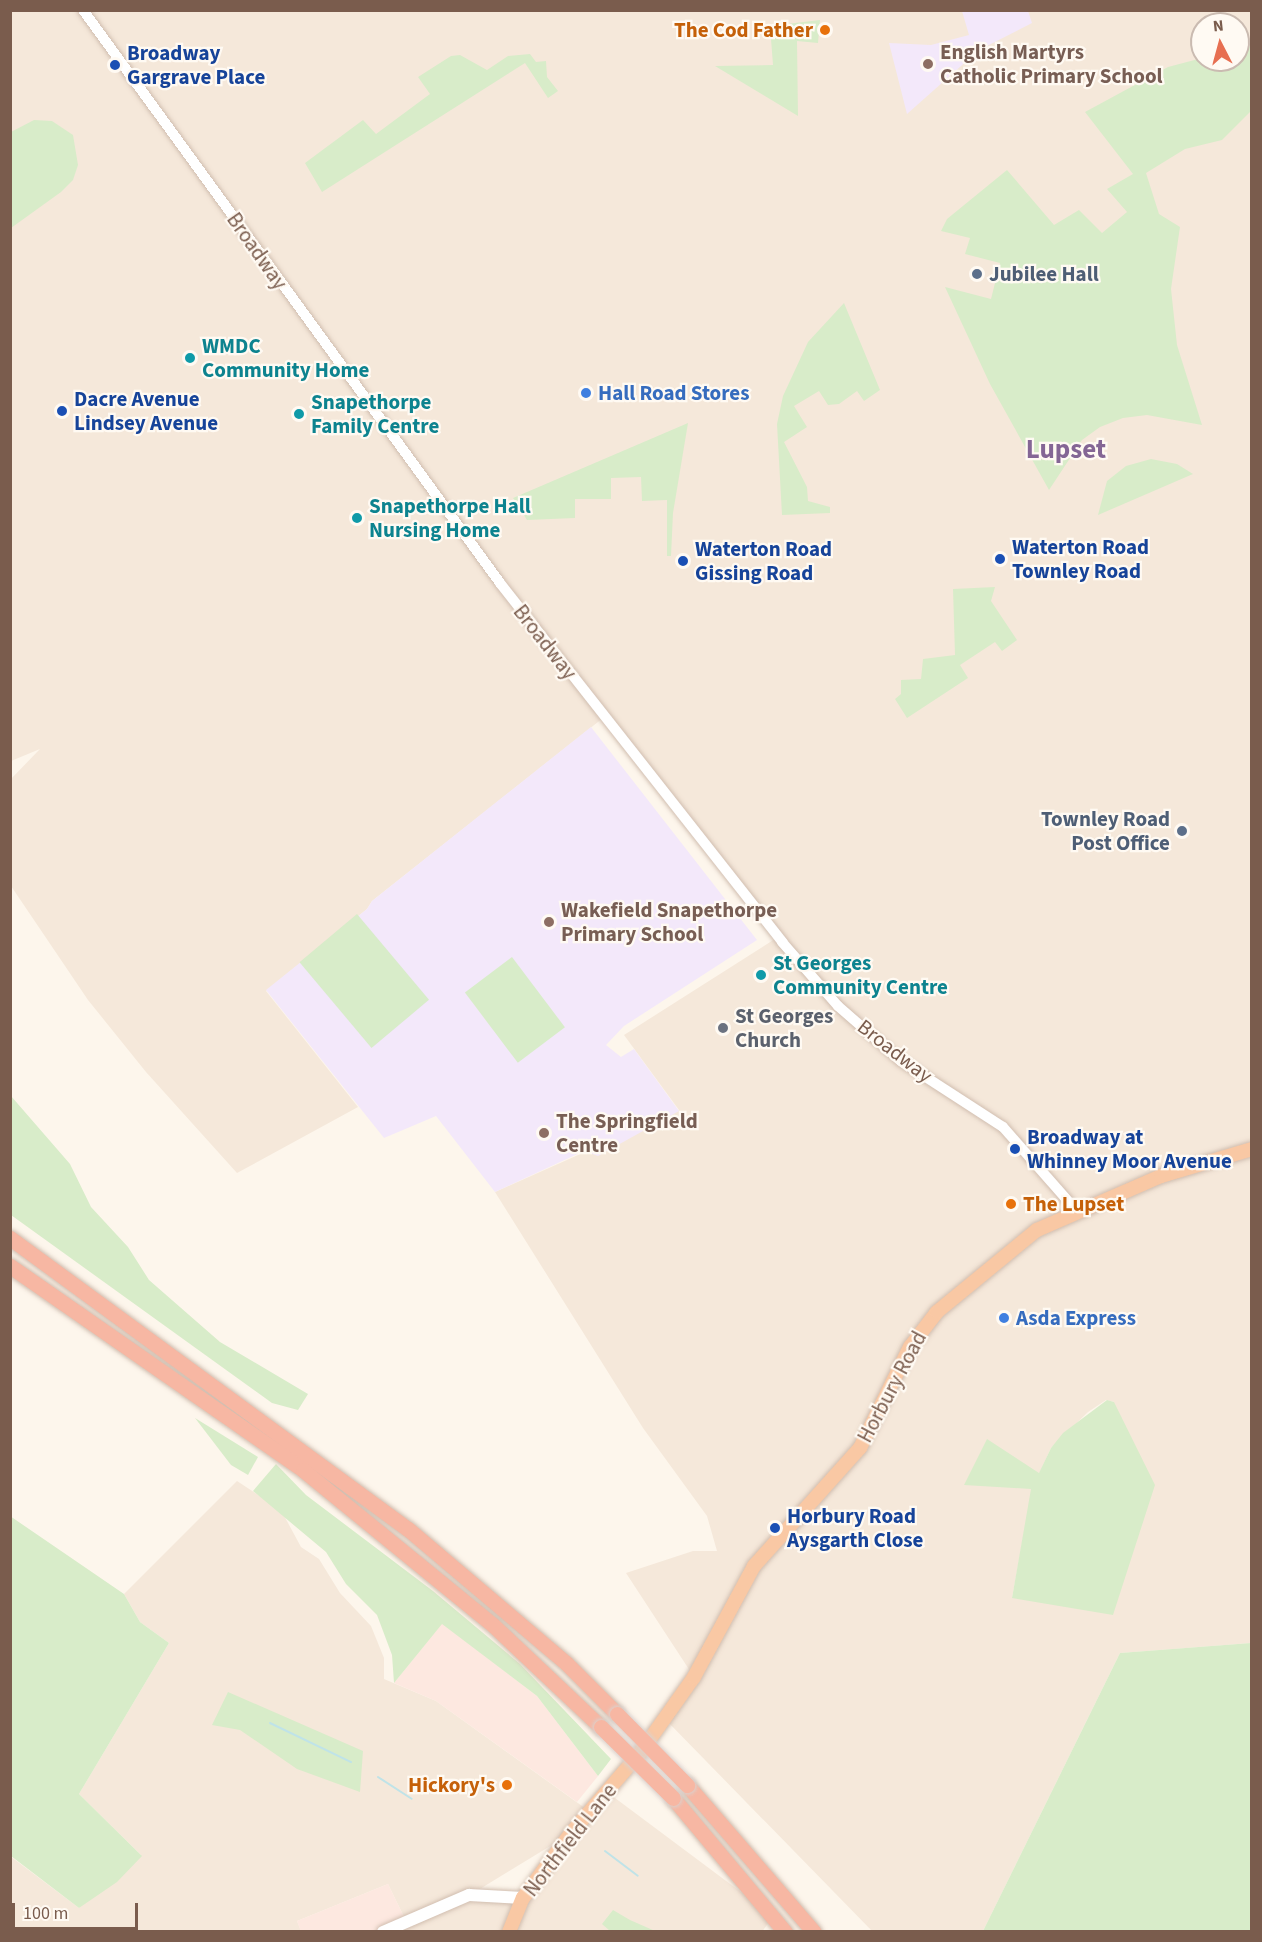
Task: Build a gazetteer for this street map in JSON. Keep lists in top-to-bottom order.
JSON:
{
  "streets": {
    "highway": ["Horbury Road", "Northfield Lane"],
    "street": ["Broadway"]
  },
  "crossings": [
    ["Broadway", "Horbury Road"],
    ["Horbury Road", "Northfield Lane"]
  ],
  "districts": ["Lupset"],
  "places": [
    "The Cod Father",
    "English Martyrs Catholic Primary School",
    "Broadway Gargrave Place",
    "Jubilee Hall",
    "WMDC Community Home",
    "Hall Road Stores",
    "Dacre Avenue Lindsey Avenue",
    "Snapethorpe Family Centre",
    "Snapethorpe Hall Nursing Home",
    "Waterton Road Townley Road",
    "Waterton Road Gissing Road",
    "Townley Road Post Office",
    "Wakefield Snapethorpe Primary School",
    "St Georges Community Centre",
    "St Georges Church",
    "The Springfield Centre",
    "Broadway at Whinney Moor Avenue",
    "The Lupset",
    "Asda Express",
    "Horbury Road Aysgarth Close",
    "Hickory's"
  ],
  "scale_bar": "100 m",
  "north": "top"
}
